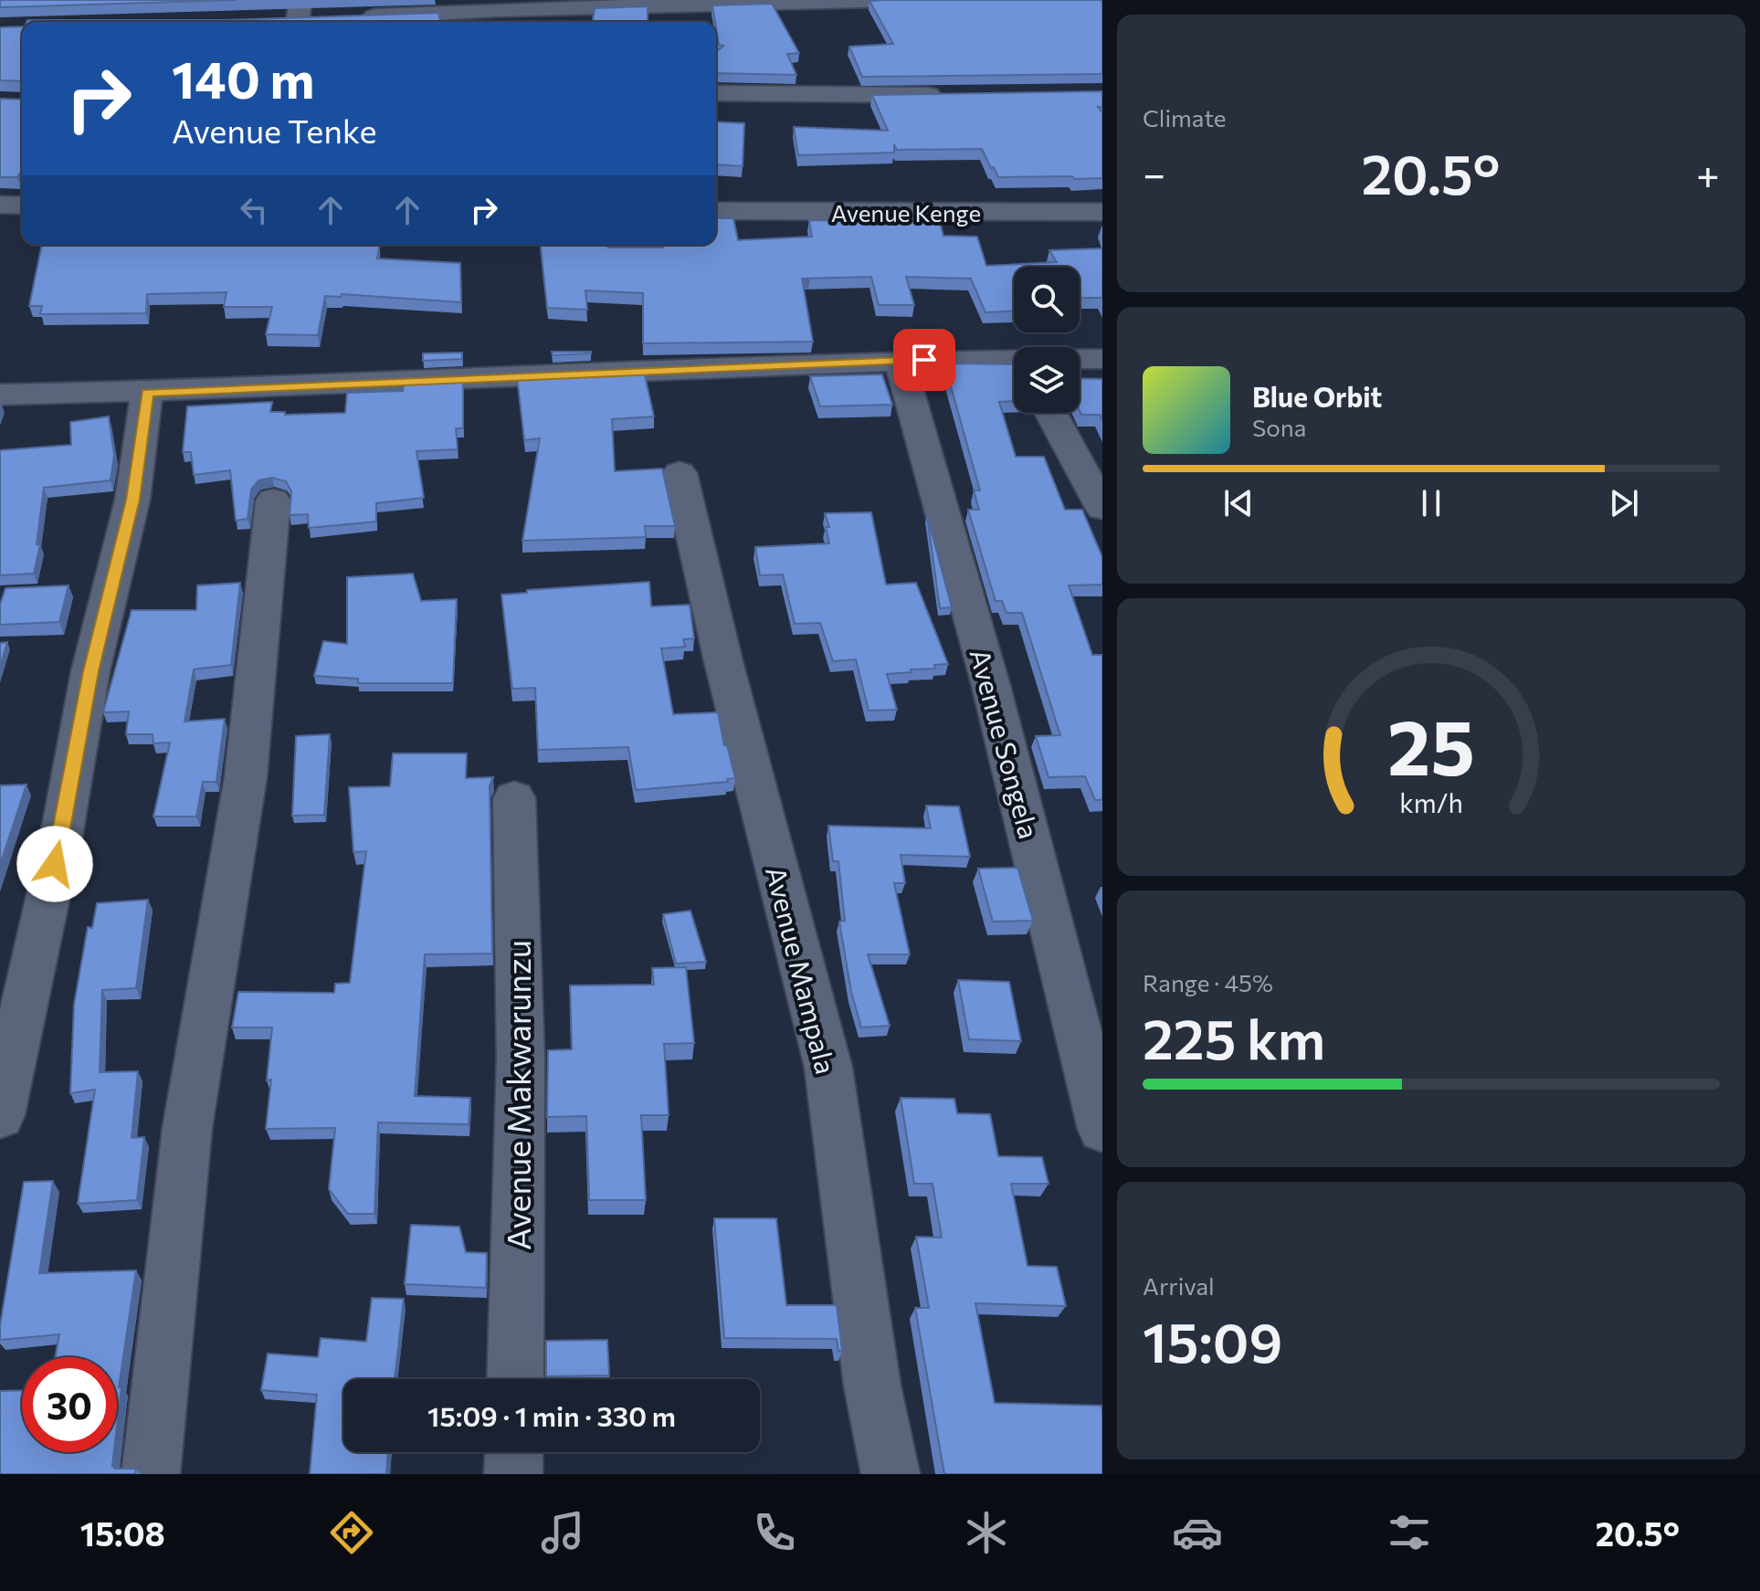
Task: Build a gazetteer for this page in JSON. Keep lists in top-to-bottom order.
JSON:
{
  "streets": {
    "street": [
      "Avenue Kenge",
      "Avenue Songela",
      "Avenue Mampala",
      "Avenue Makwarunzu"
    ]
  },
  "page": {
    "tile": [
      "Climate",
      ["Range · 45%", "225 km"],
      ["Arrival", "15:09"]
    ],
    "turn": ["140 m", "Avenue Tenke"],
    "heat": ["−", "20.5°", "+"],
    "song": ["Blue Orbit", "Sona"],
    "limit": "30",
    "trip": "15:09 · 1 min · 330 m",
    "tabs": ["15:08", "20.5°"],
    "gauge": ["25", "km/h"]
  }
}
